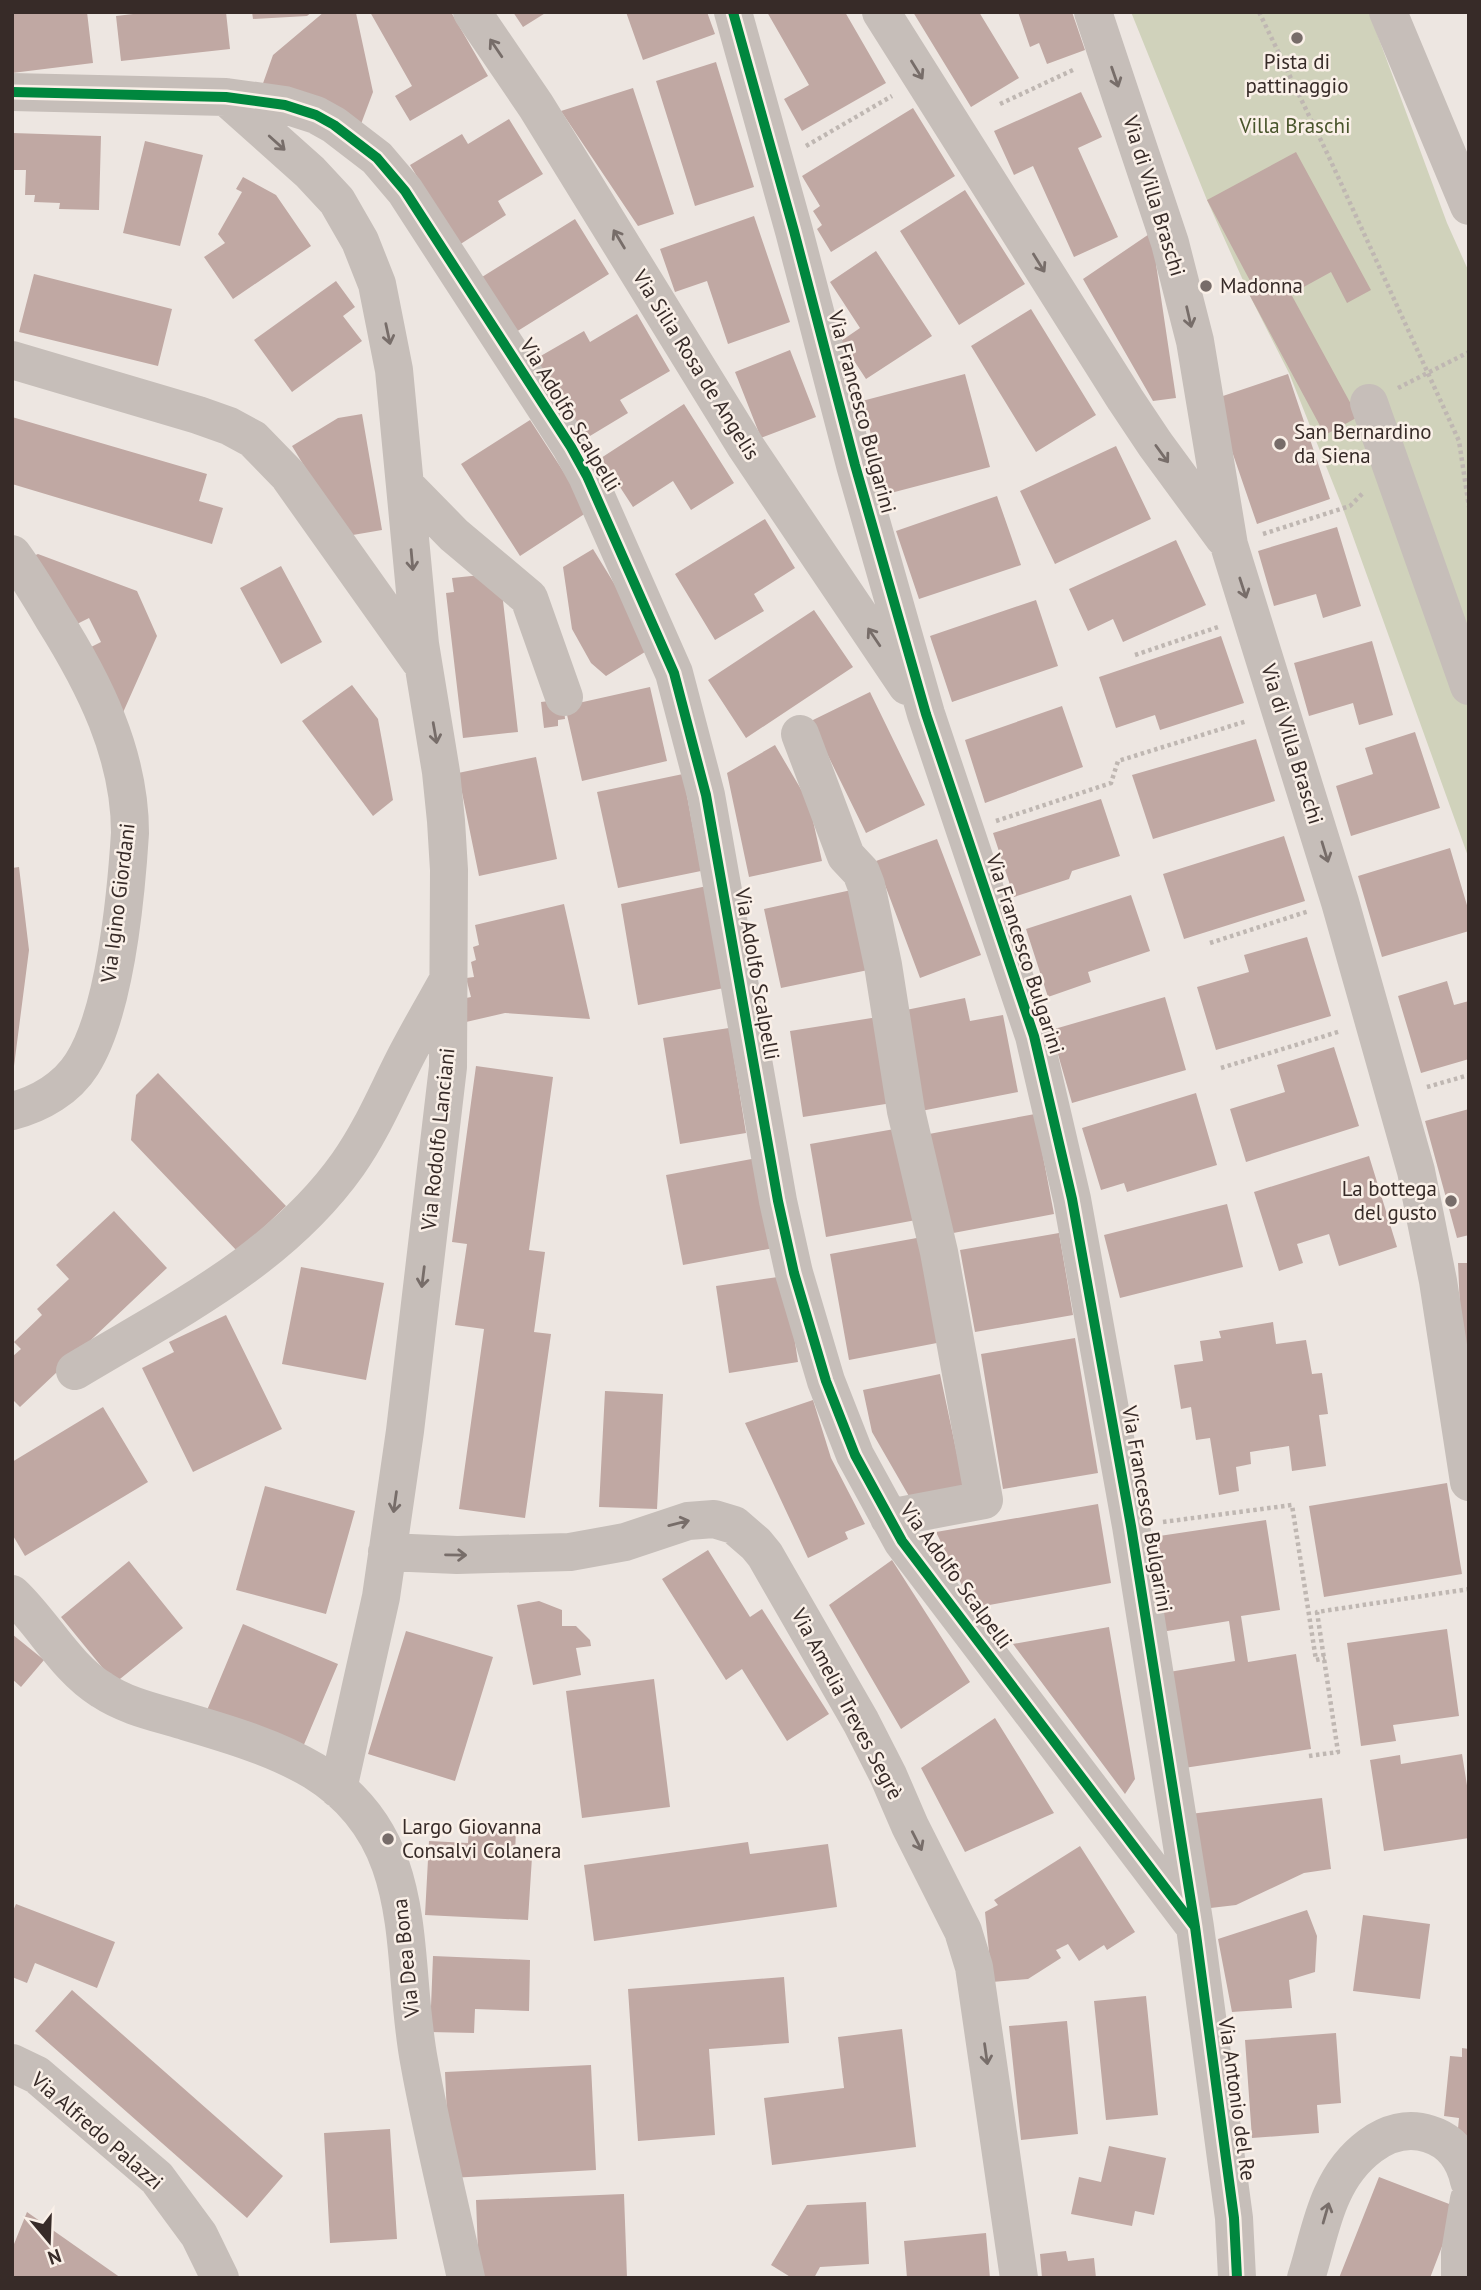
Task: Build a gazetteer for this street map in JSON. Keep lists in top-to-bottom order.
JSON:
{
  "streets": {
    "street": [
      "Via di Villa Braschi",
      "Via Silia Rosa de Angelis",
      "Via Francesco Bulgarini",
      "Via Adolfo Scalpelli",
      "Via Igino Giordani",
      "Via Rodolfo Lanciani",
      "Via Amelia Treves Segrè",
      "Via Dea Bona",
      "Via Antonio del Re",
      "Via Alfredo Palazzi"
    ]
  },
  "crossings": [
    ["Via Silia Rosa de Angelis", "Via Francesco Bulgarini"],
    ["Via Francesco Bulgarini", "Via Adolfo Scalpelli"],
    ["Via Francesco Bulgarini", "Via Antonio del Re"],
    ["Via Adolfo Scalpelli", "Via Rodolfo Lanciani"],
    ["Via Adolfo Scalpelli", "Via Antonio del Re"],
    ["Via Rodolfo Lanciani", "Via Amelia Treves Segrè"],
    ["Via Rodolfo Lanciani", "Via Dea Bona"]
  ],
  "one_way": ["Via Rodolfo Lanciani", "Via Amelia Treves Segrè"],
  "parks": ["Villa Braschi"],
  "places": [
    "Pista di pattinaggio",
    "Madonna",
    "San Bernardino da Siena",
    "La bottega del gusto",
    "Largo Giovanna Consalvi Colanera"
  ],
  "north": "bottom"
}
